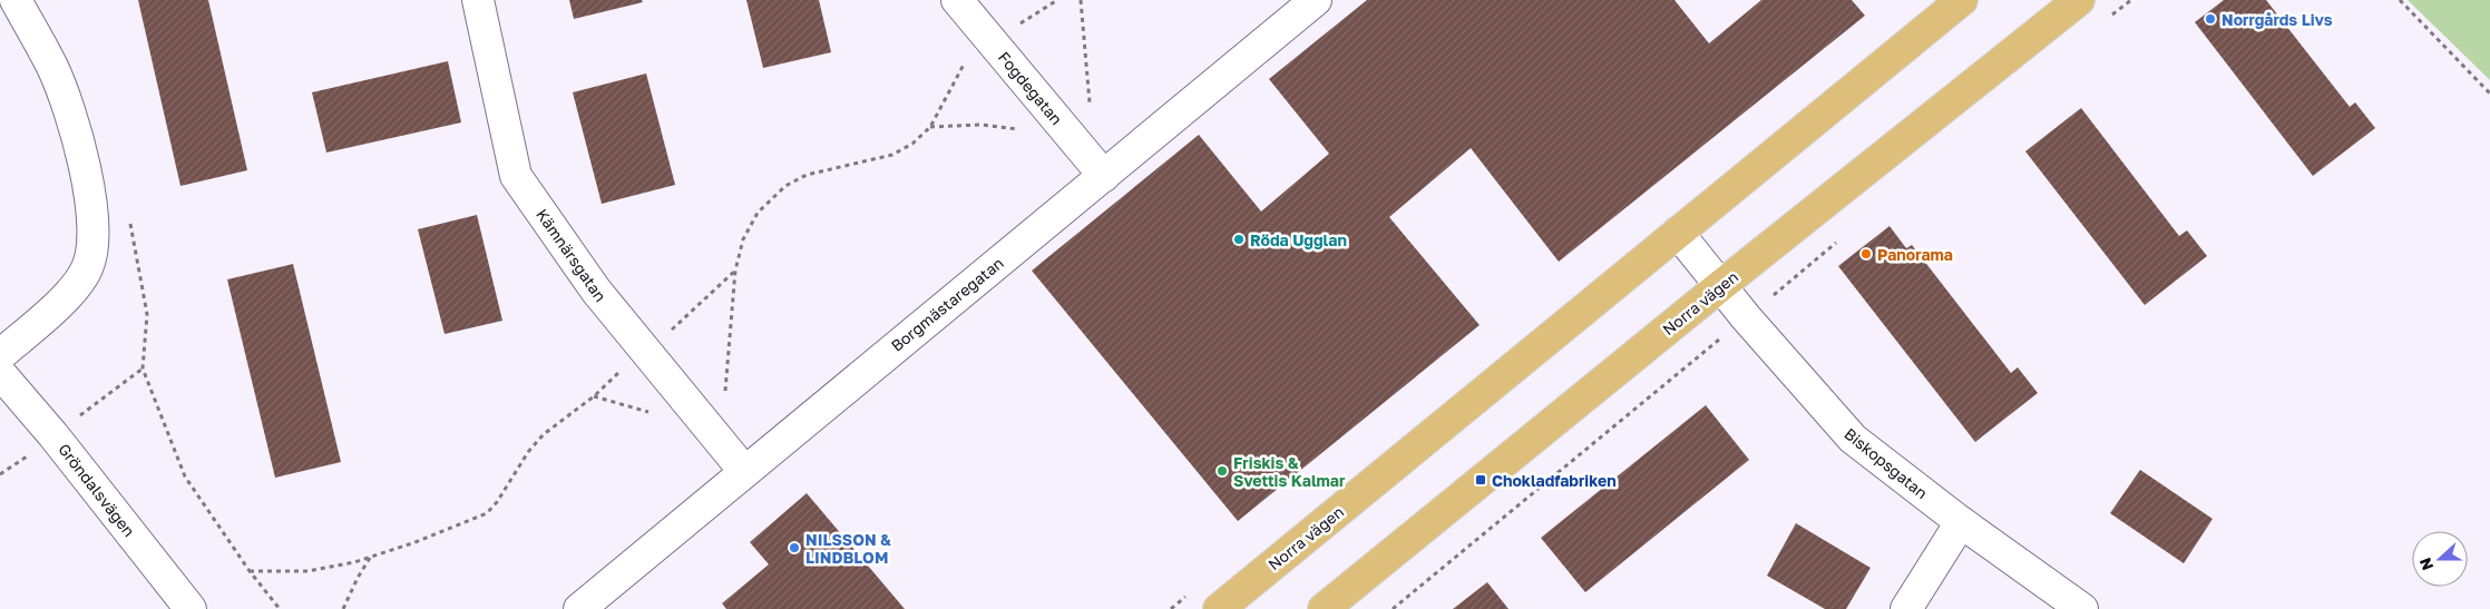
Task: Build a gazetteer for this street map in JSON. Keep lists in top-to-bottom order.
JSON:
{
  "streets": {
    "main road": ["Norra vägen"],
    "street": [
      "Fogdegatan",
      "Kämnärsgatan",
      "Borgmästaregatan",
      "Biskopsgatan",
      "Gröndalsvägen"
    ]
  },
  "crossings": [
    ["Fogdegatan", "Borgmästaregatan"],
    ["Kämnärsgatan", "Borgmästaregatan"],
    ["Norra vägen", "Biskopsgatan"]
  ],
  "places": {
    "other": [
      "Norrgårds Livs",
      "Röda Ugglan",
      "Panorama",
      "Friskis & Svettis Kalmar",
      "NILSSON & LINDBLOM"
    ],
    "transit": ["Chokladfabriken"]
  },
  "north": "left"
}
